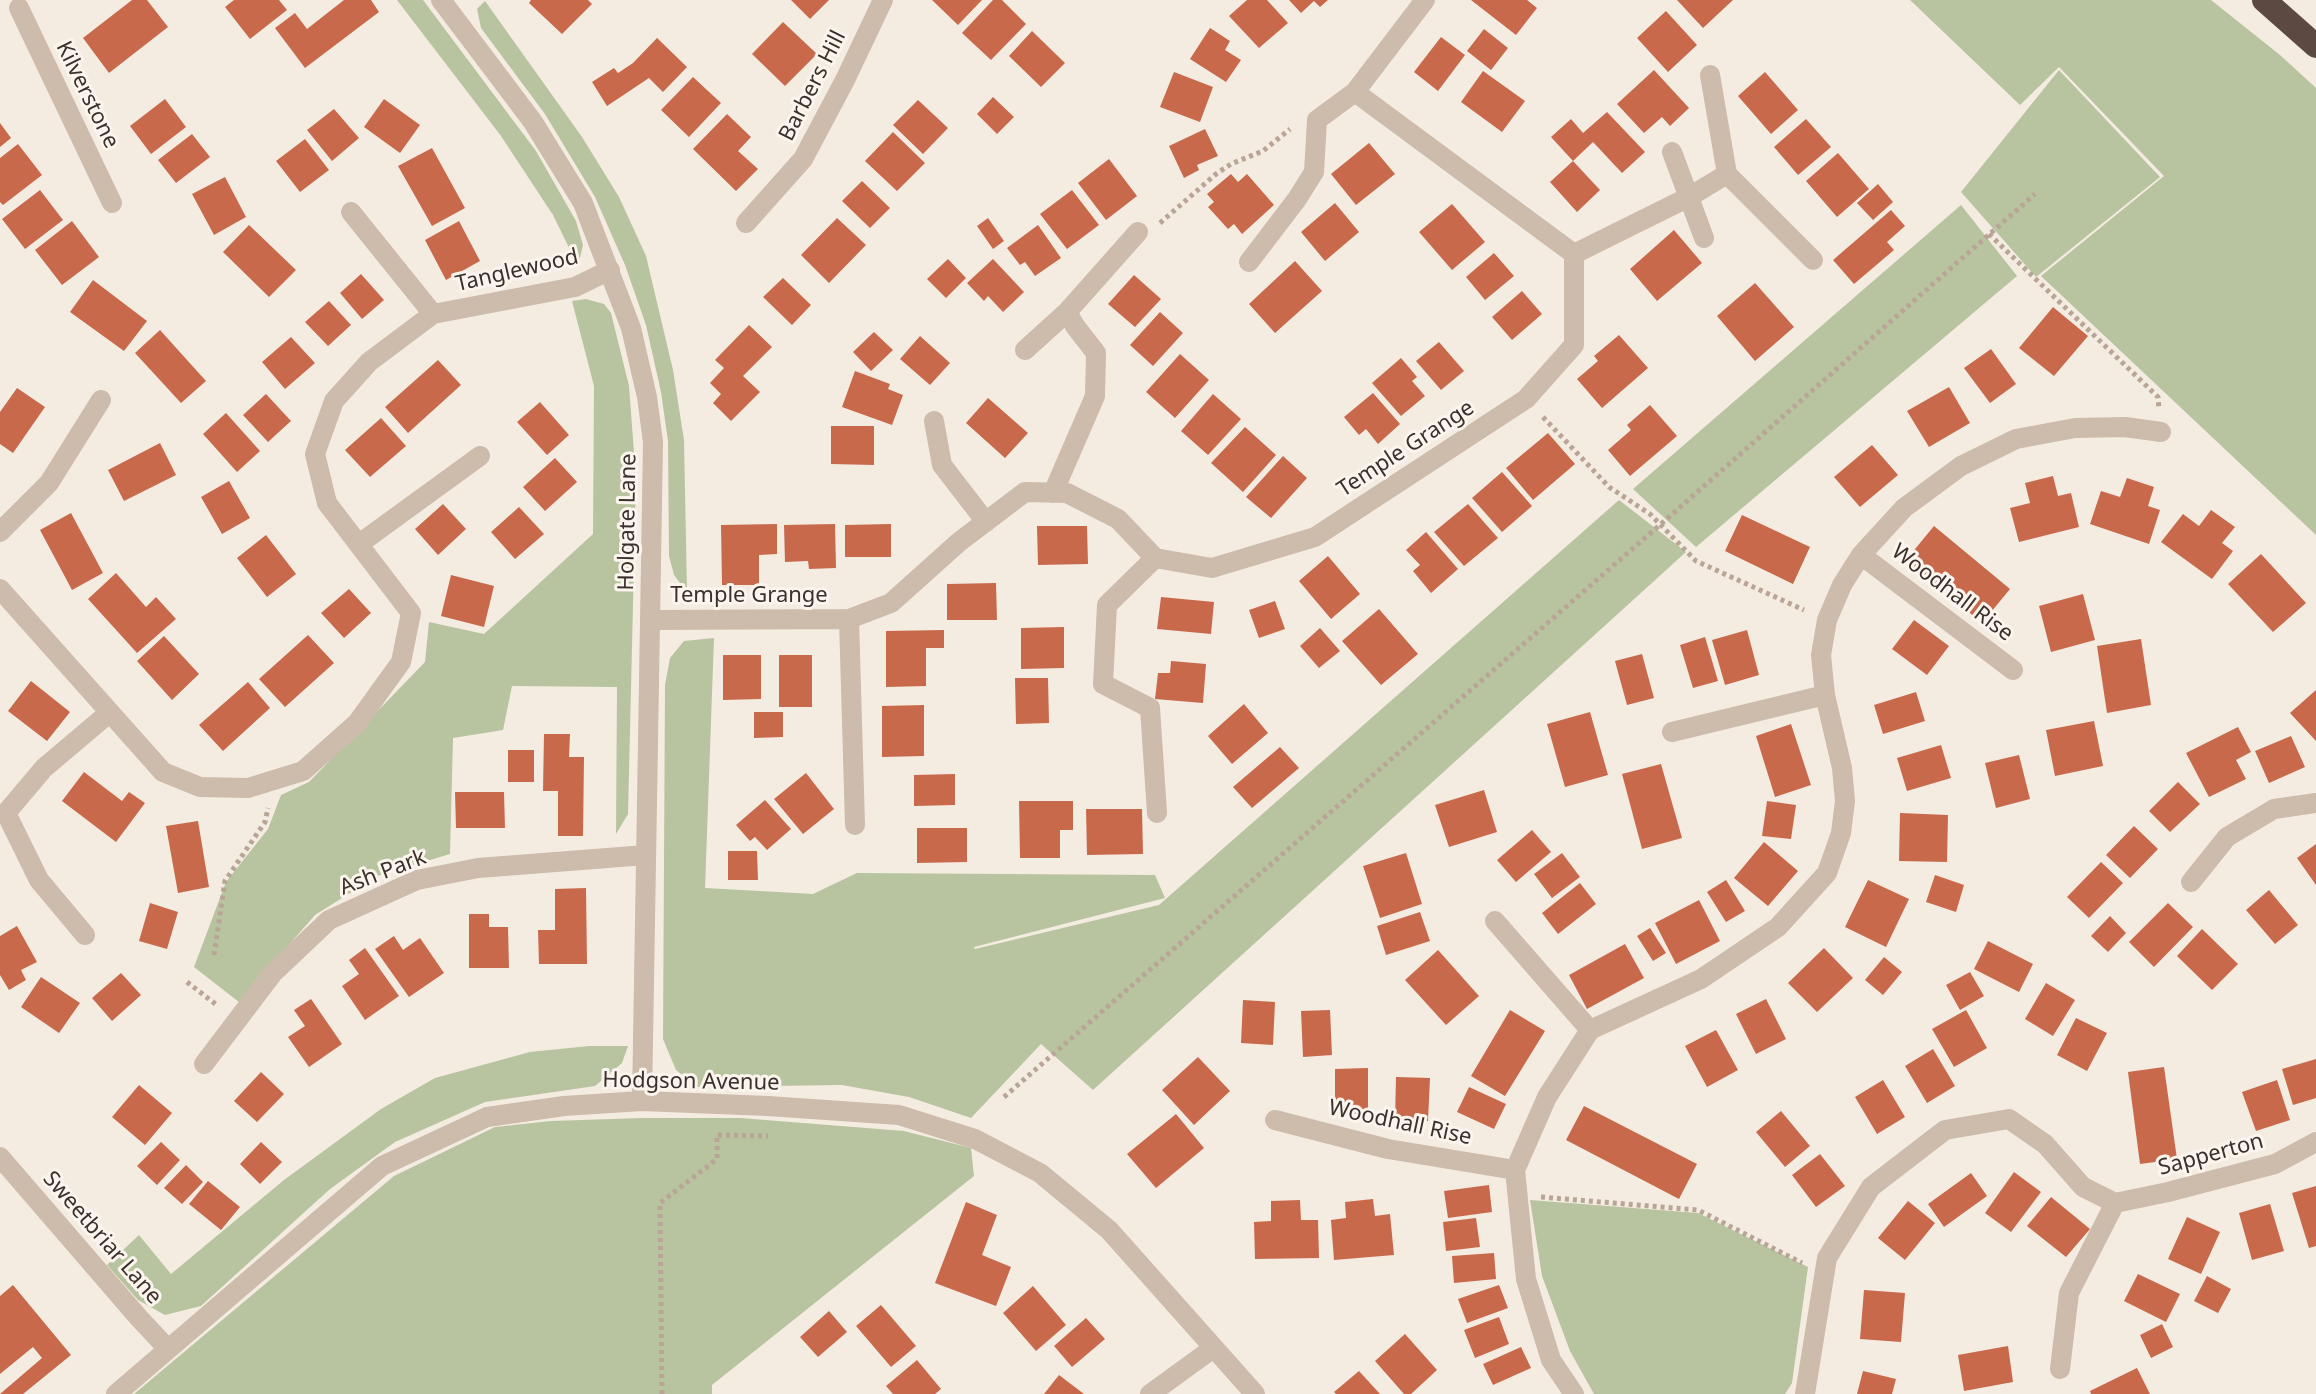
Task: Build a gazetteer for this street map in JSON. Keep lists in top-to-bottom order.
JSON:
{
  "streets": {
    "street": [
      "Barbers Hill",
      "Kilverstone",
      "Tanglewood",
      "Temple Grange",
      "Holgate Lane",
      "Woodhall Rise",
      "Ash Park",
      "Hodgson Avenue",
      "Sapperton",
      "Sweetbriar Lane"
    ]
  },
  "crossings": [
    ["Tanglewood", "Holgate Lane"],
    ["Temple Grange", "Holgate Lane"],
    ["Holgate Lane", "Ash Park"],
    ["Holgate Lane", "Hodgson Avenue"],
    ["Hodgson Avenue", "Sweetbriar Lane"]
  ]
}
